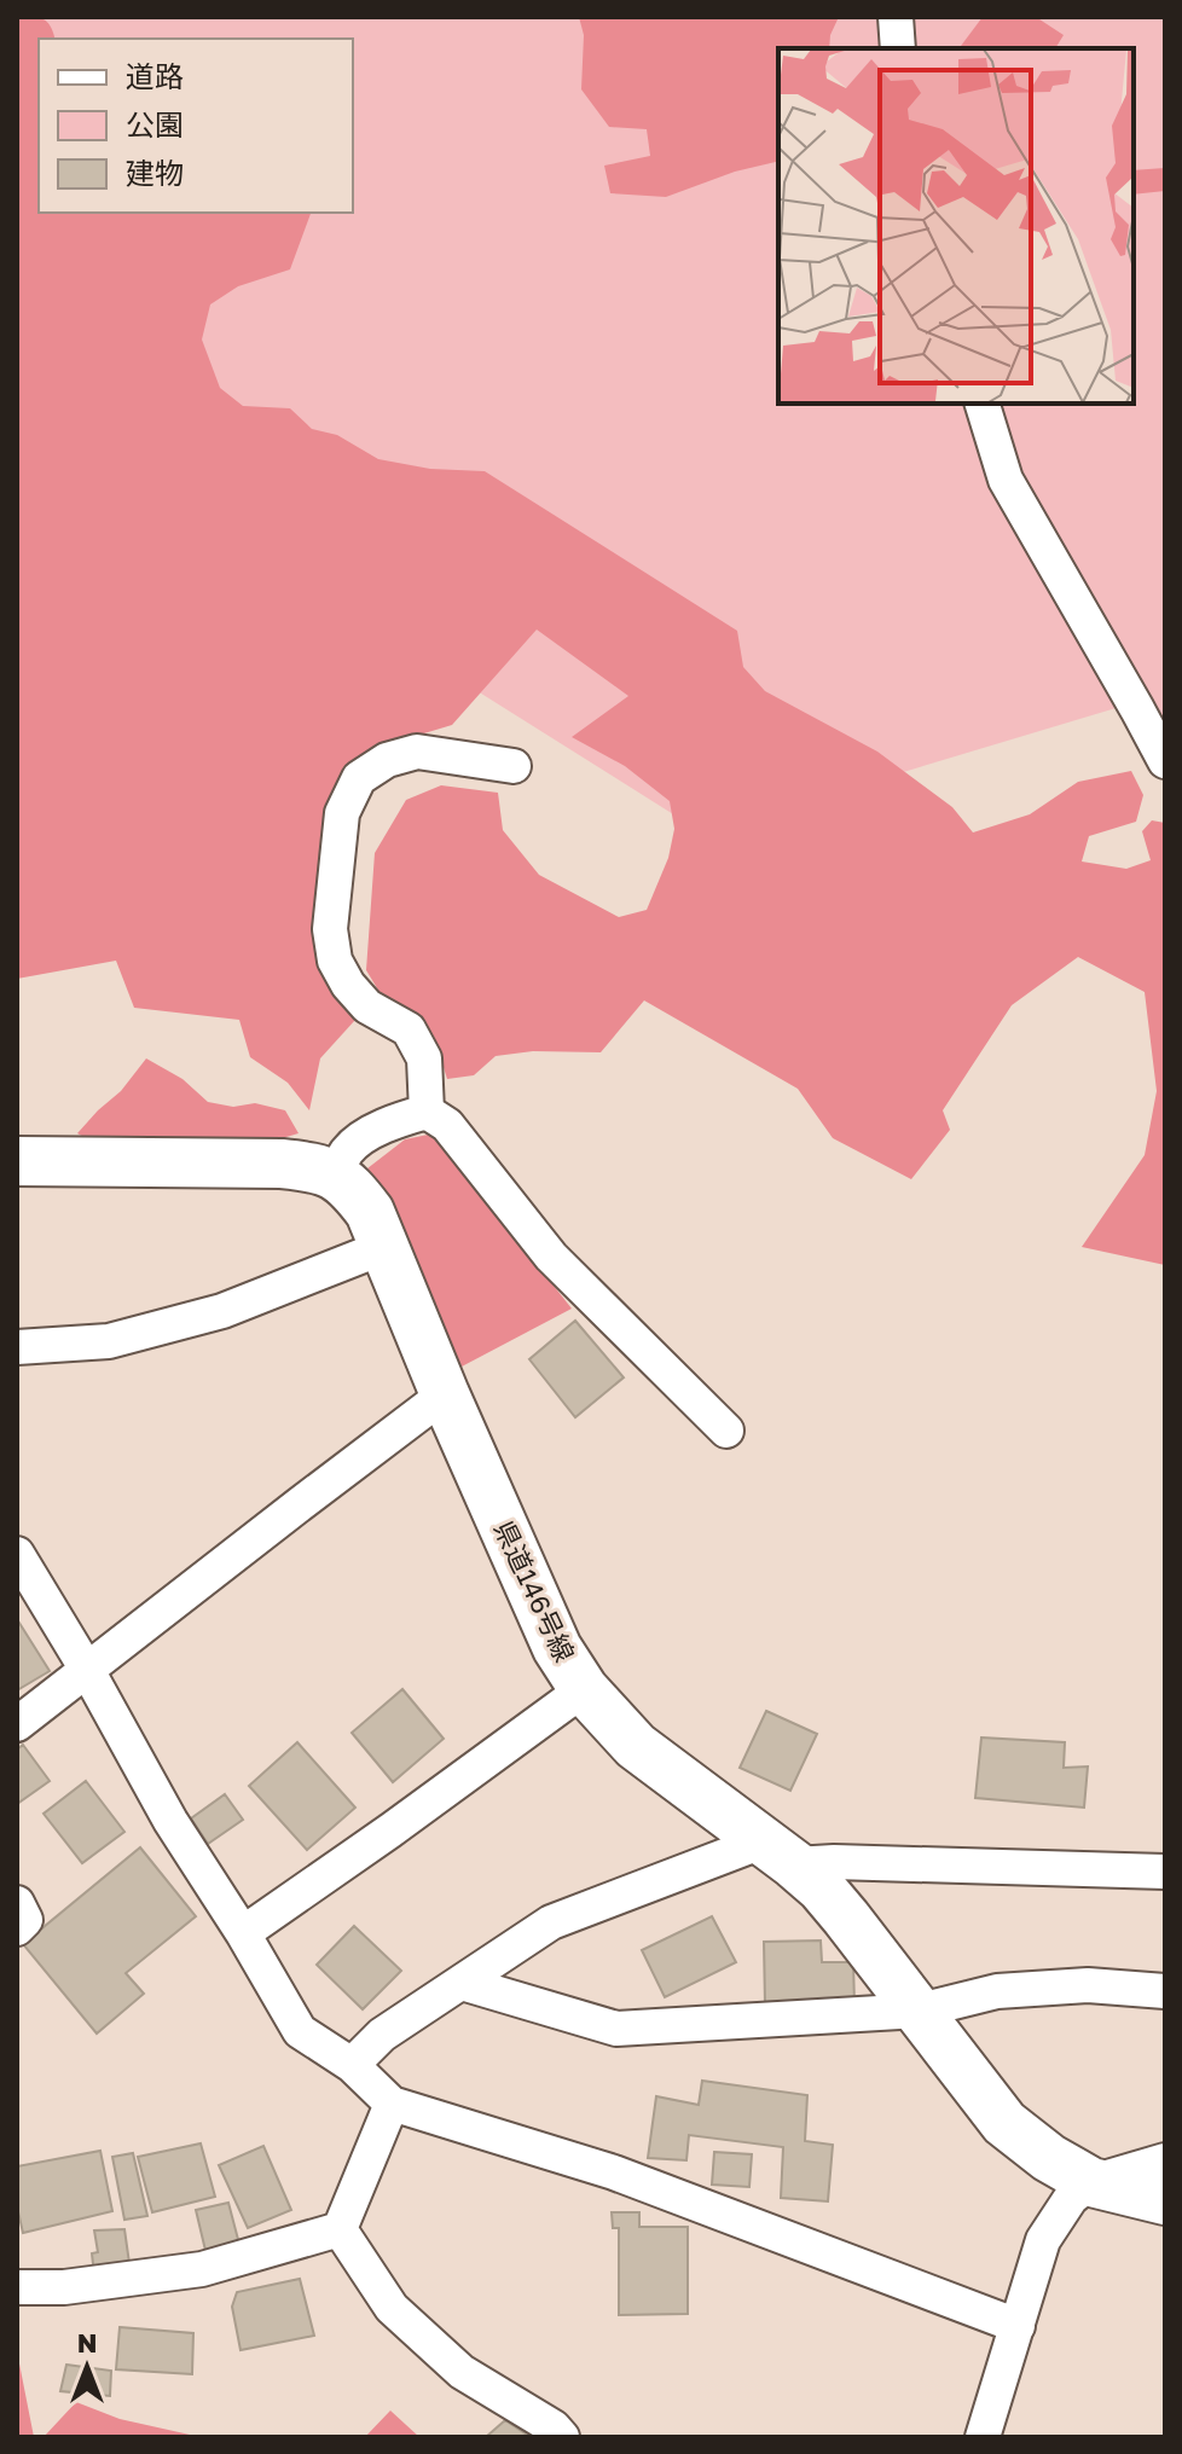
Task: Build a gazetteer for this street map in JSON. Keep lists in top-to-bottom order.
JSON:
{
  "streets": {
    "main road": ["県道146号線"]
  },
  "legend": ["道路", "公園", "建物"],
  "north": "top"
}
